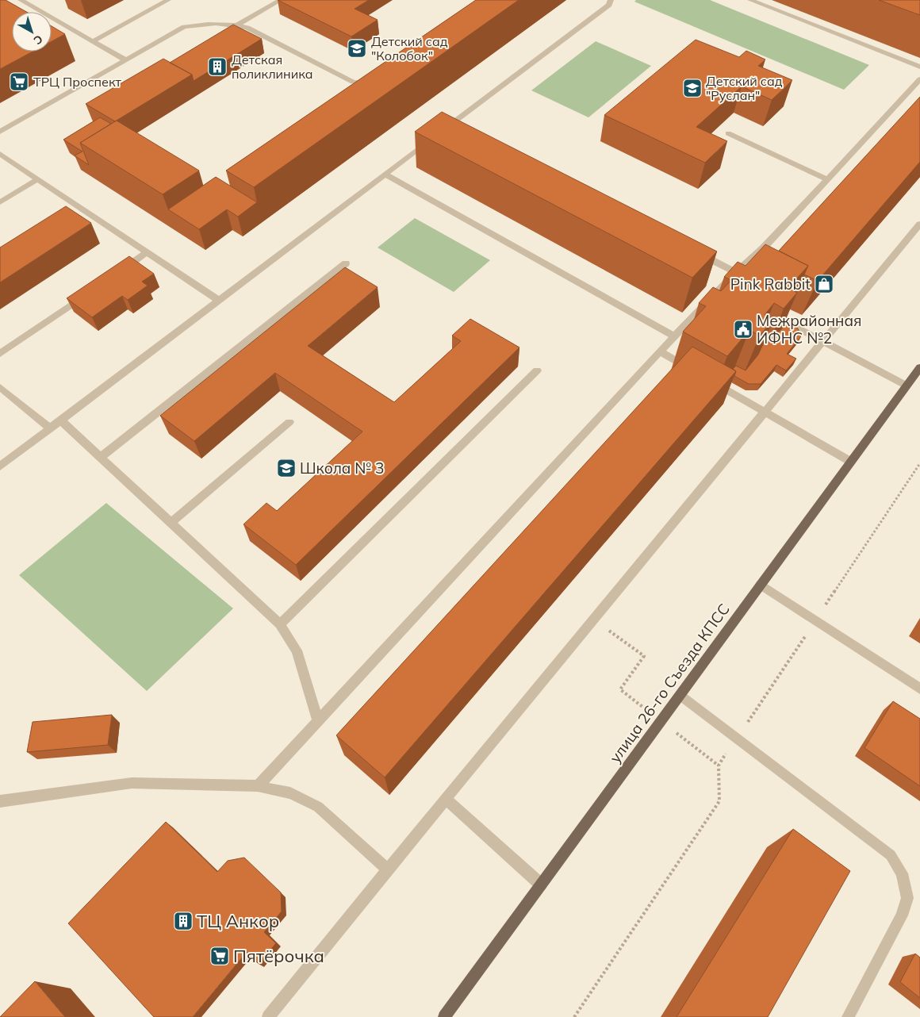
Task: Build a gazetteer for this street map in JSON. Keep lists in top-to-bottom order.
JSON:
{
  "streets": {
    "main road": ["улица 26-го Съезда КПСС"]
  },
  "places": {
    "school or university": ["Детский сад \"Колобок\"", "Детский сад \"Руслан\"", "Школа № 3"],
    "building": ["Детская поликлиника", "ТЦ Анкор"],
    "supermarket": ["ТРЦ Проспект", "Пятёрочка"],
    "shop": ["Pink Rabbit"],
    "public building": ["Межрайонная ИФНС №2"]
  },
  "north": "bottom right"
}
